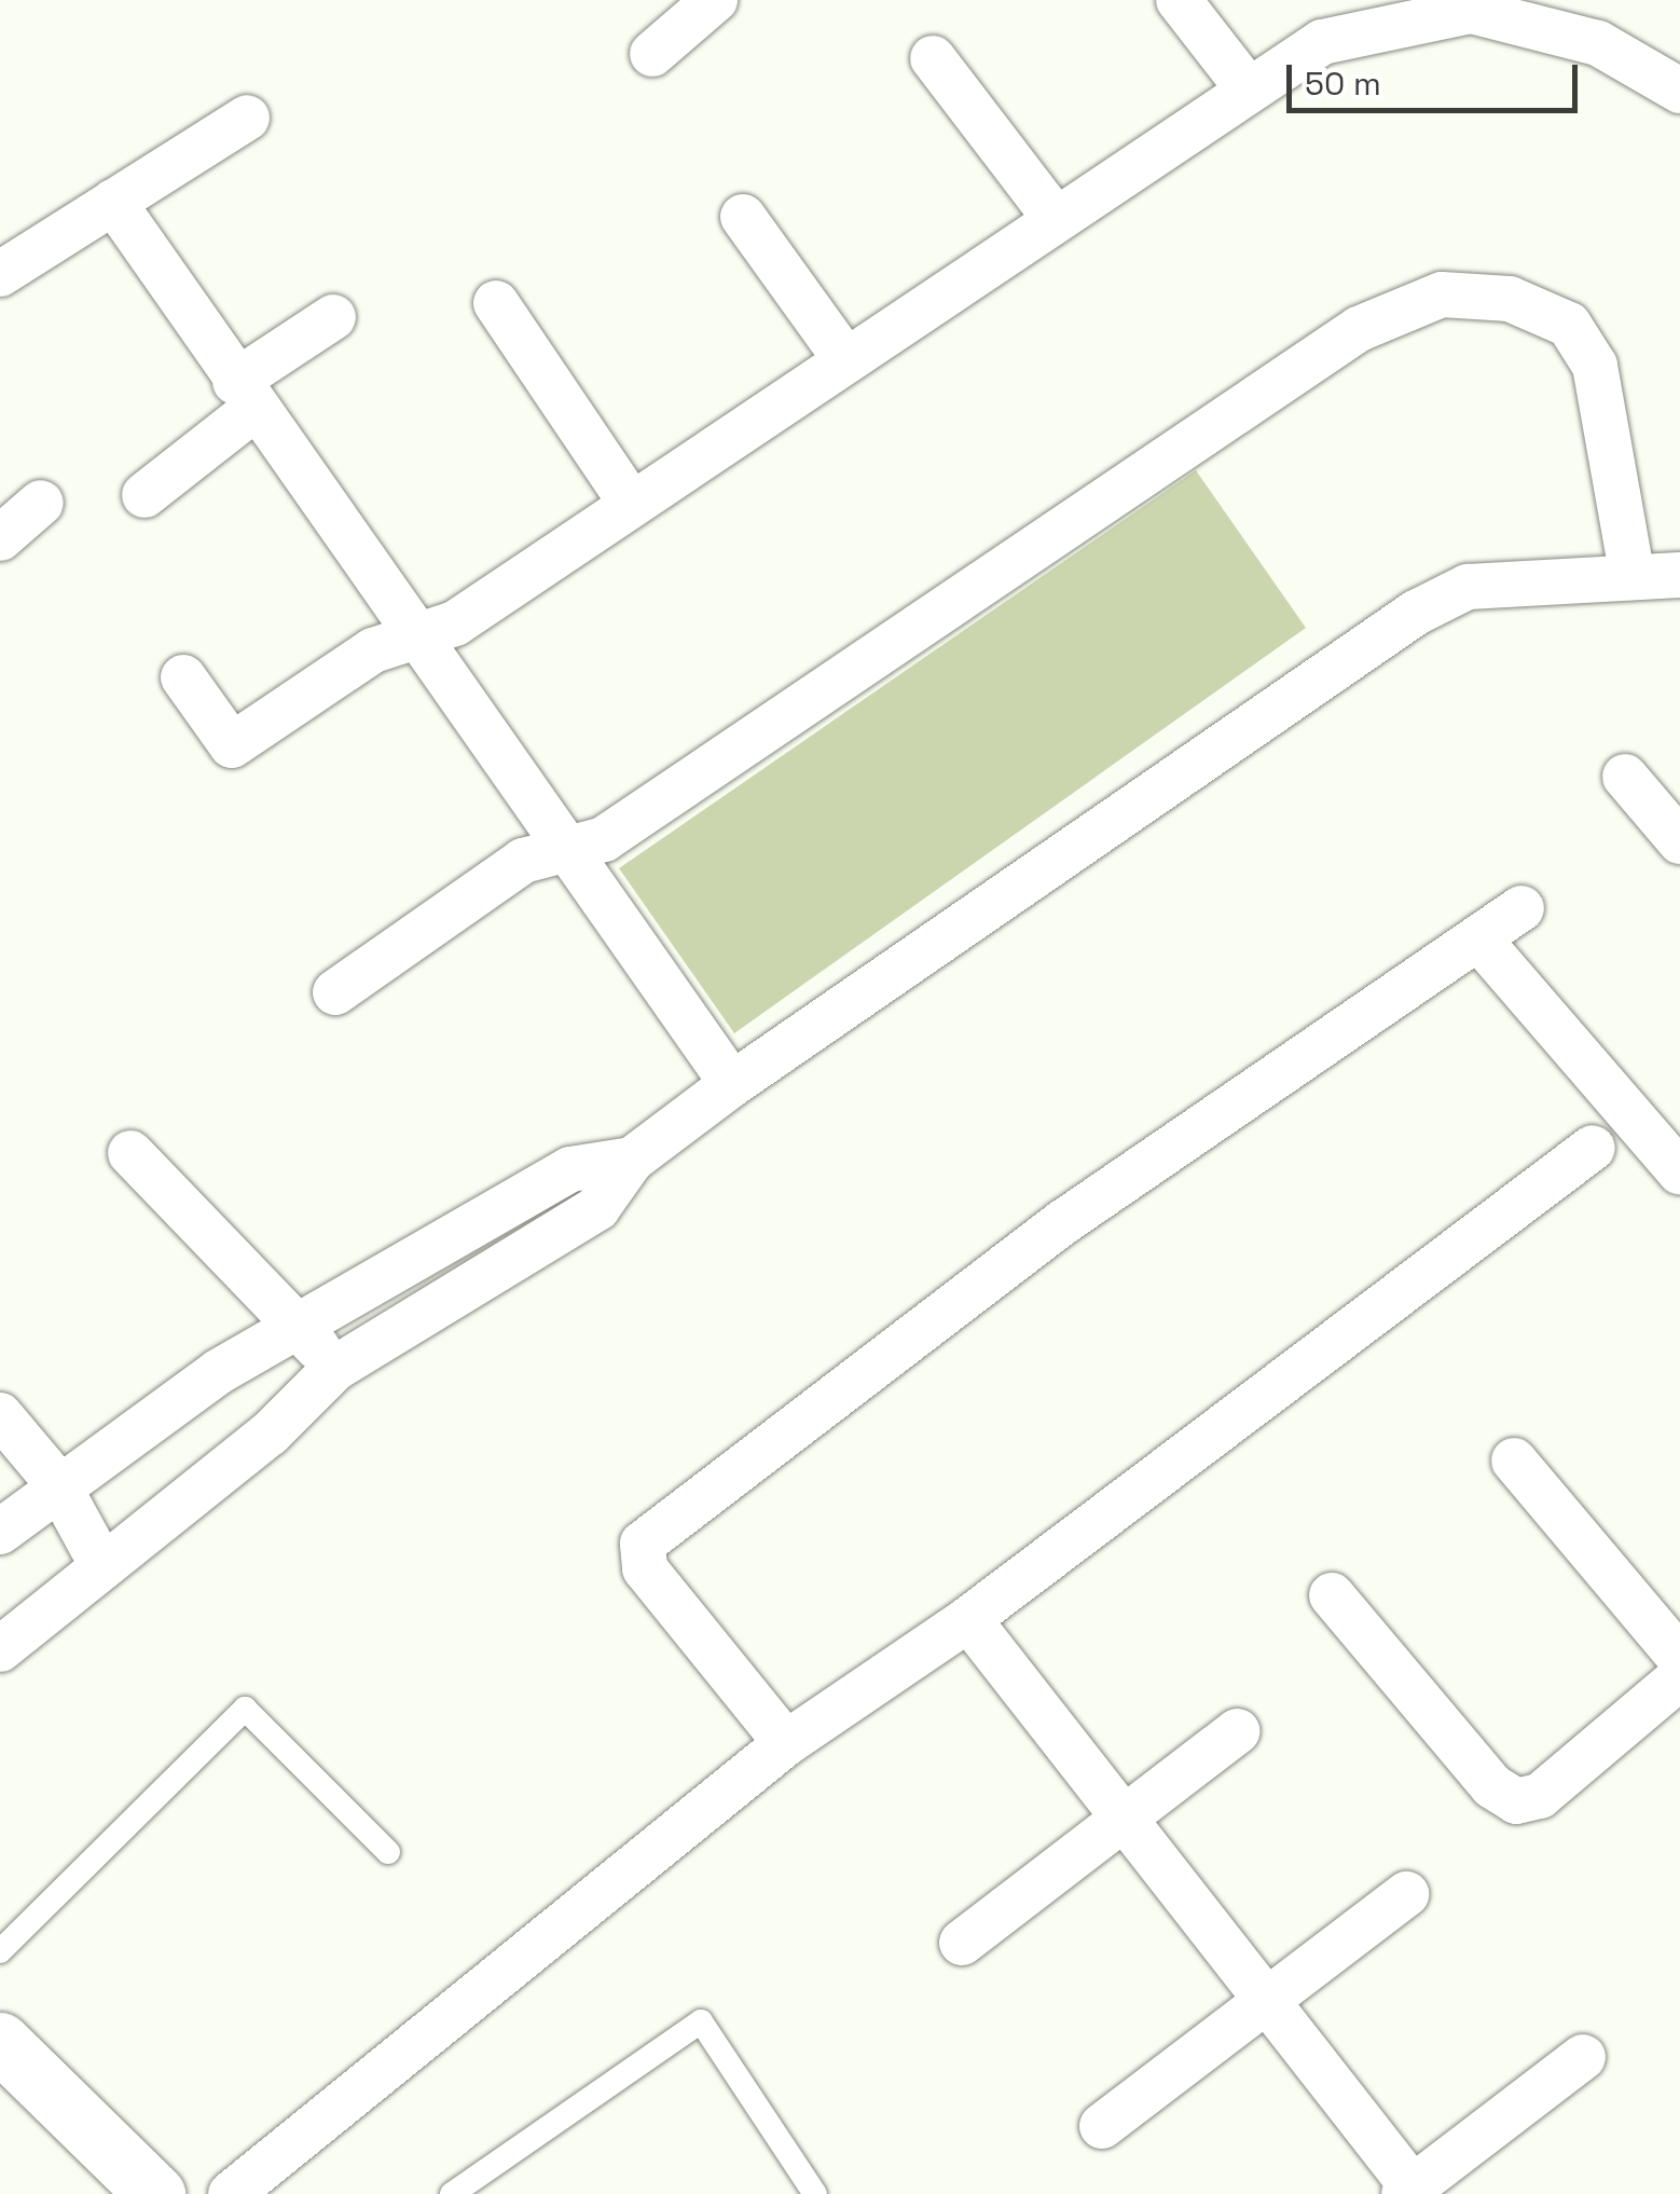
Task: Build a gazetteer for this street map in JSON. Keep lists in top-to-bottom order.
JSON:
{
  "scale_bar": "50 m"
}
